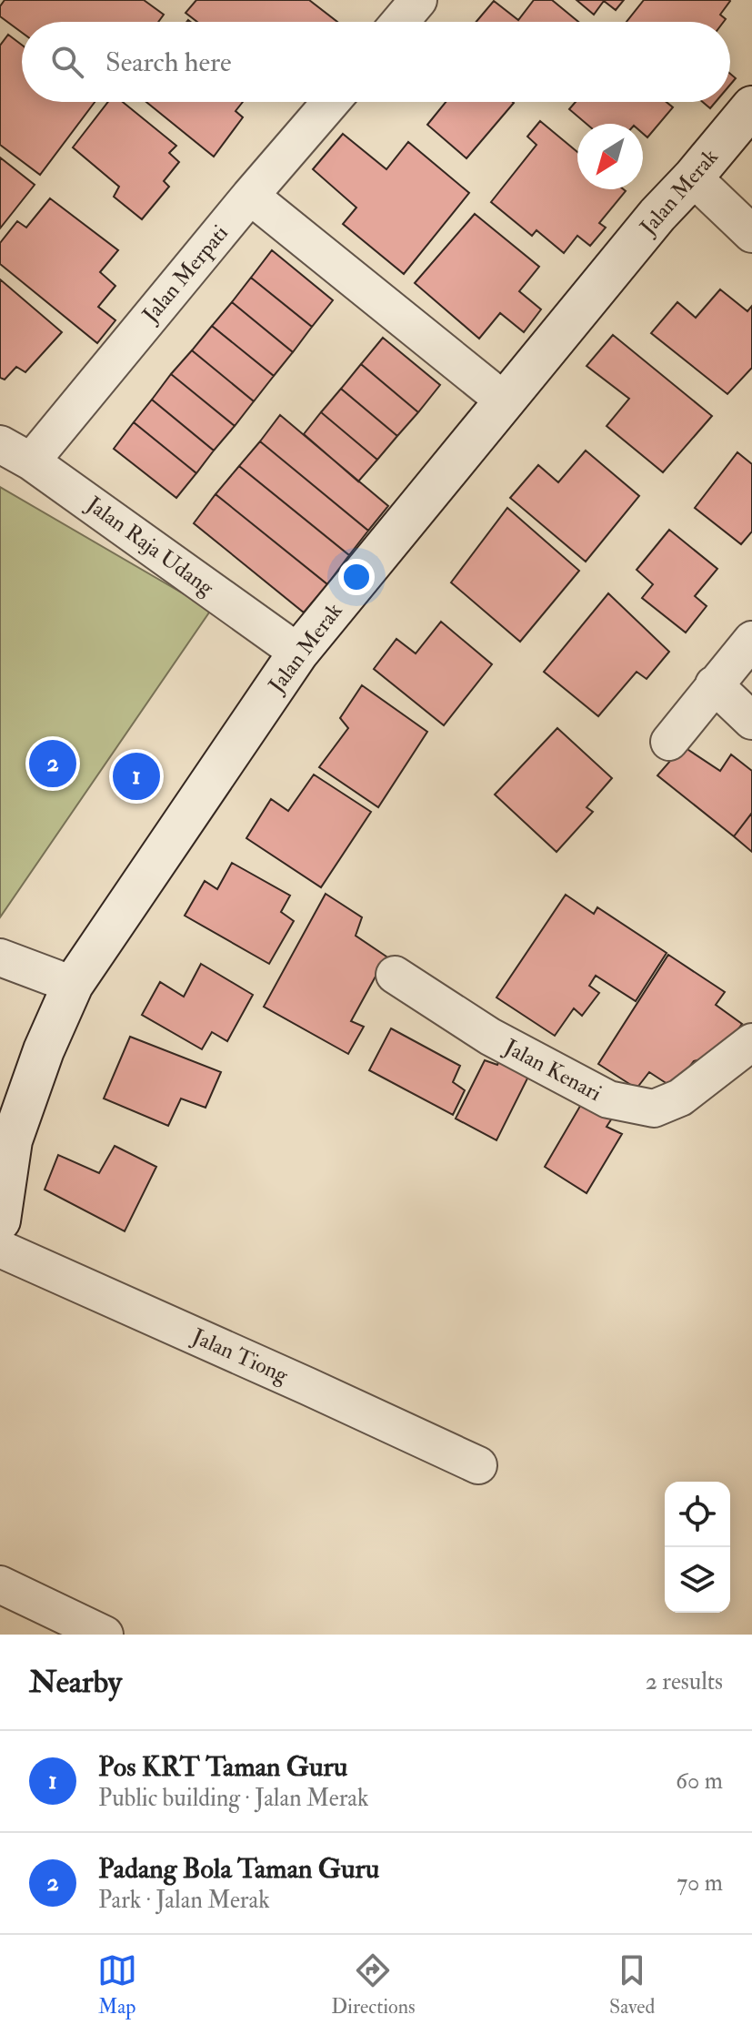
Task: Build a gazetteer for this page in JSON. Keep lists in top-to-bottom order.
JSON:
{
  "streets": {
    "street": [
      "Jalan Merak",
      "Jalan Merpati",
      "Jalan Raja Udang",
      "Jalan Kenari",
      "Jalan Tiong"
    ]
  },
  "crossings": [
    ["Jalan Merak", "Jalan Raja Udang"],
    ["Jalan Merpati", "Jalan Raja Udang"]
  ],
  "north": "bottom left",
  "page": {
    "search": "Search here",
    "pins": ["2", "1"],
    "heading": ["Nearby", "2 results"],
    "list": [
      {
        "mark": "1",
        "name": "Pos KRT Taman Guru",
        "note": "Public building · Jalan Merak",
        "value": "60 m"
      },
      {
        "mark": "2",
        "name": "Padang Bola Taman Guru",
        "note": "Park · Jalan Merak",
        "value": "70 m"
      }
    ],
    "nav": ["Map", "Directions", "Saved"]
  }
}
